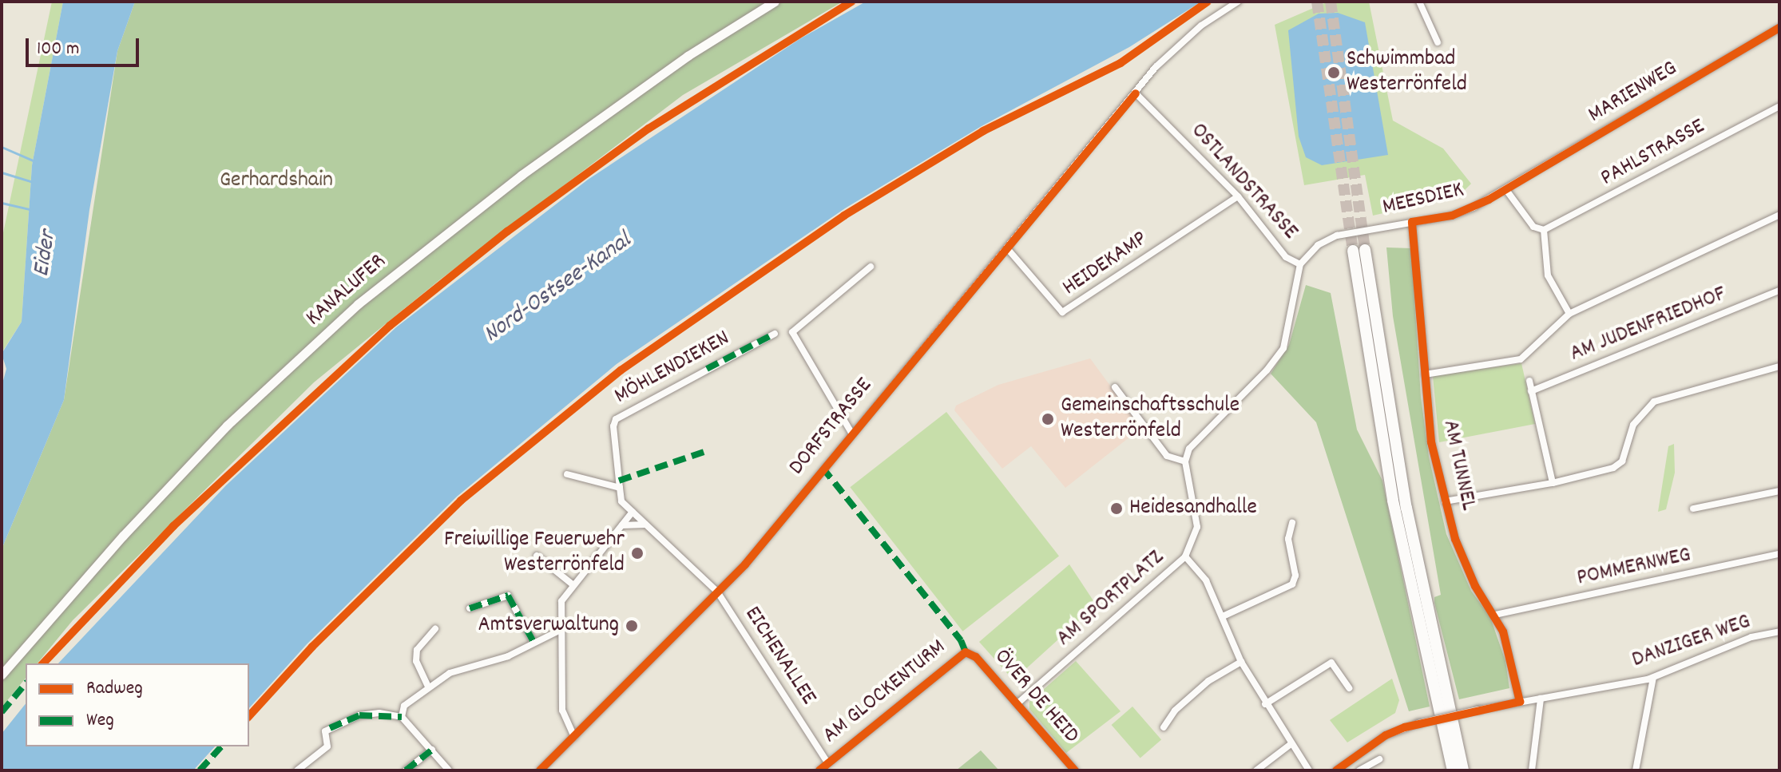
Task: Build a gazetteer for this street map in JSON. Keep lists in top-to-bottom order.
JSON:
{
  "streets": {
    "street": [
      "MARIENWEG",
      "PAHLSTRASSE",
      "OSTLANDSTRASSE",
      "MEESDIEK",
      "HEIDEKAMP",
      "KANALUFER",
      "AM JUDENFRIEDHOF",
      "MÖHLENDIEKEN",
      "DORFSTRASSE",
      "AM TUNNEL",
      "POMMERNWEG",
      "AM SPORTPLATZ",
      "DANZIGER WEG",
      "EICHENALLEE",
      "AM GLOCKENTURM",
      "ÖVER DE HEID"
    ]
  },
  "crossings": [
    ["MARIENWEG", "MEESDIEK"],
    ["OSTLANDSTRASSE", "MEESDIEK"],
    ["OSTLANDSTRASSE", "HEIDEKAMP"],
    ["OSTLANDSTRASSE", "DORFSTRASSE"],
    ["MEESDIEK", "AM TUNNEL"],
    ["HEIDEKAMP", "DORFSTRASSE"],
    ["MÖHLENDIEKEN", "EICHENALLEE"],
    ["DORFSTRASSE", "EICHENALLEE"],
    ["AM TUNNEL", "POMMERNWEG"],
    ["AM TUNNEL", "DANZIGER WEG"],
    ["AM SPORTPLATZ", "ÖVER DE HEID"],
    ["EICHENALLEE", "AM GLOCKENTURM"],
    ["AM GLOCKENTURM", "ÖVER DE HEID"]
  ],
  "water": ["Eider", "Nord-Ostsee-Kanal"],
  "parks": ["Gerhardshain"],
  "places": [
    "Schwimmbad Westerrönfeld",
    "Gemeinschaftsschule Westerrönfeld",
    "Heidesandhalle",
    "Freiwillige Feuerwehr Westerrönfeld",
    "Amtsverwaltung"
  ],
  "legend": ["Radweg", "Weg"],
  "scale_bar": "100 m"
}
